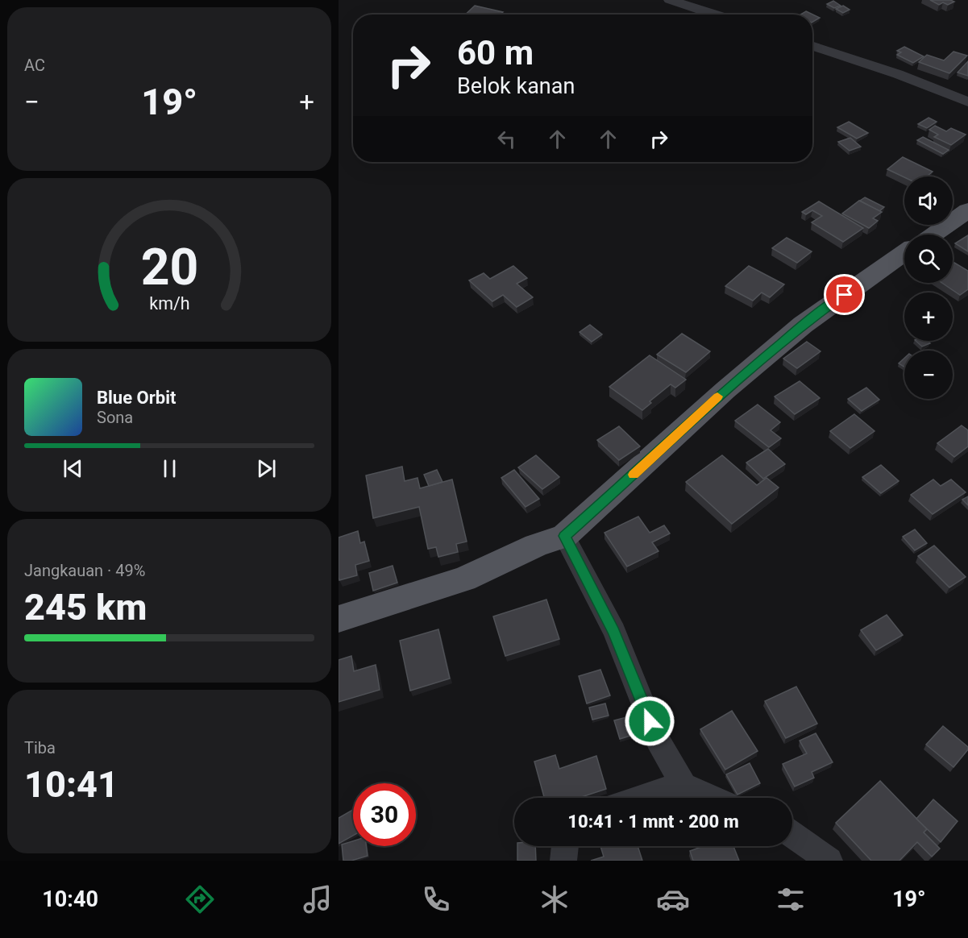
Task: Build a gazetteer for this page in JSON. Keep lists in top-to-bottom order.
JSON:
{
  "page": {
    "tile": [
      "AC",
      ["Jangkauan · 49%", "245 km"],
      ["Tiba", "10:41"]
    ],
    "turn": ["60 m", "Belok kanan"],
    "heat": ["−", "19°", "+"],
    "map_buttons": ["+", "−"],
    "song": ["Blue Orbit", "Sona"],
    "limit": "30",
    "trip": "10:41 · 1 mnt · 200 m",
    "tabs": ["10:40", "19°"],
    "gauge": ["20", "km/h"]
  }
}
